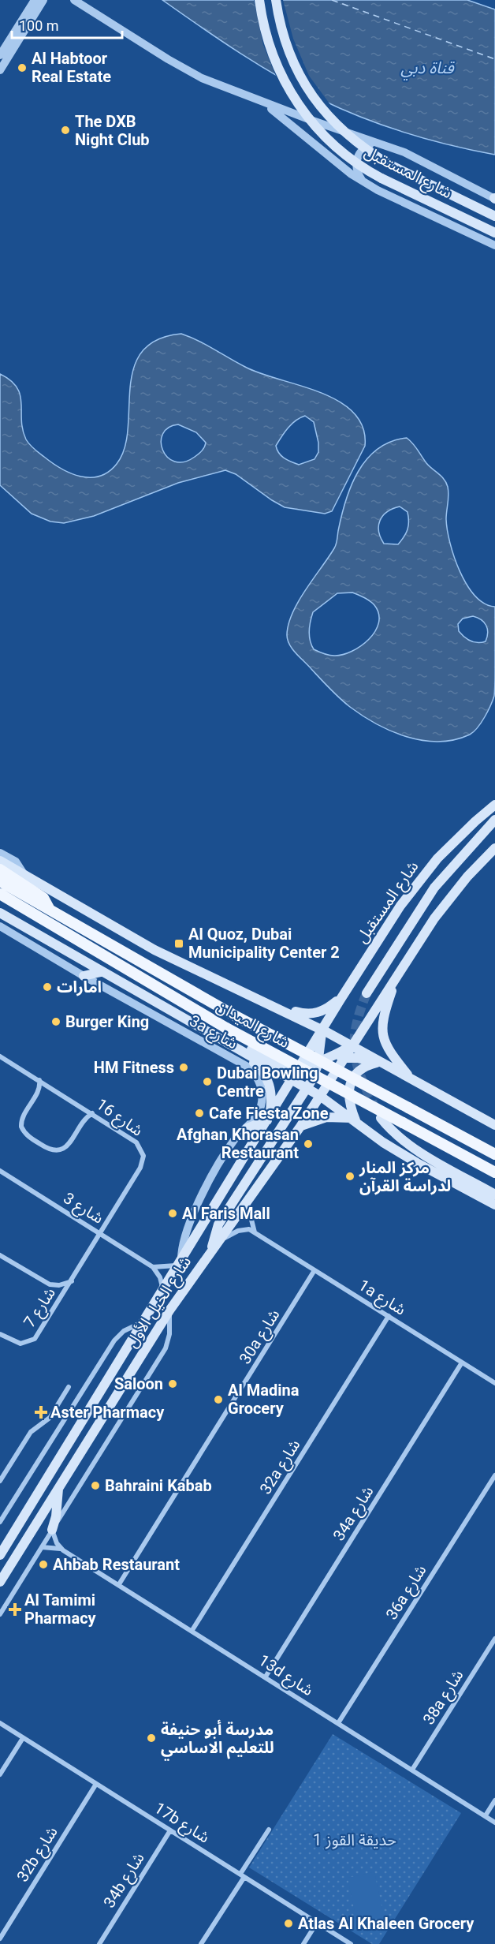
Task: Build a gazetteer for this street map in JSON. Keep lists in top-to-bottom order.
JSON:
{
  "streets": {
    "main road": ["شارع المستقبل", "شارع الميدان", "شارع الخيل الأول"],
    "street": [
      "3a شارع",
      "شارع 16",
      "شارع 3",
      "1a شارع",
      "شارع 7",
      "30a شارع",
      "32a شارع",
      "34a شارع",
      "36a شارع",
      "13d شارع",
      "38a شارع",
      "17b شارع",
      "32b شارع",
      "34b شارع"
    ]
  },
  "crossings": [
    ["شارع المستقبل", "شارع الخيل الأول"],
    ["3a شارع", "شارع الخيل الأول"],
    ["شارع 16", "شارع 3"],
    ["شارع 16", "شارع 7"],
    ["شارع 3", "شارع 7"],
    ["1a شارع", "30a شارع"],
    ["1a شارع", "32a شارع"],
    ["1a شارع", "34a شارع"],
    ["30a شارع", "13d شارع"],
    ["32a شارع", "13d شارع"],
    ["34a شارع", "13d شارع"],
    ["36a شارع", "13d شارع"],
    ["13d شارع", "38a شارع"],
    ["17b شارع", "32b شارع"],
    ["17b شارع", "34b شارع"]
  ],
  "water": ["قناة دبي"],
  "parks": ["حديقة القوز 1"],
  "places": {
    "other": [
      "Al Habtoor Real Estate",
      "The DXB Night Club",
      "امارات",
      "Burger King",
      "HM Fitness",
      "Dubai Bowling Centre",
      "Cafe Fiesta Zone",
      "Afghan Khorasan Restaurant",
      "مركز المنار لدراسة القرآن",
      "Al Faris Mall",
      "Saloon",
      "Al Madina Grocery",
      "Bahraini Kabab",
      "Ahbab Restaurant",
      "مدرسة أبو حنيفة للتعليم الاساسي",
      "Atlas Al Khaleen Grocery"
    ],
    "transit": ["Al Quoz, Dubai Municipality Center 2"],
    "health": ["Aster Pharmacy", "Al Tamimi Pharmacy"]
  },
  "scale_bar": "100 m"
}
